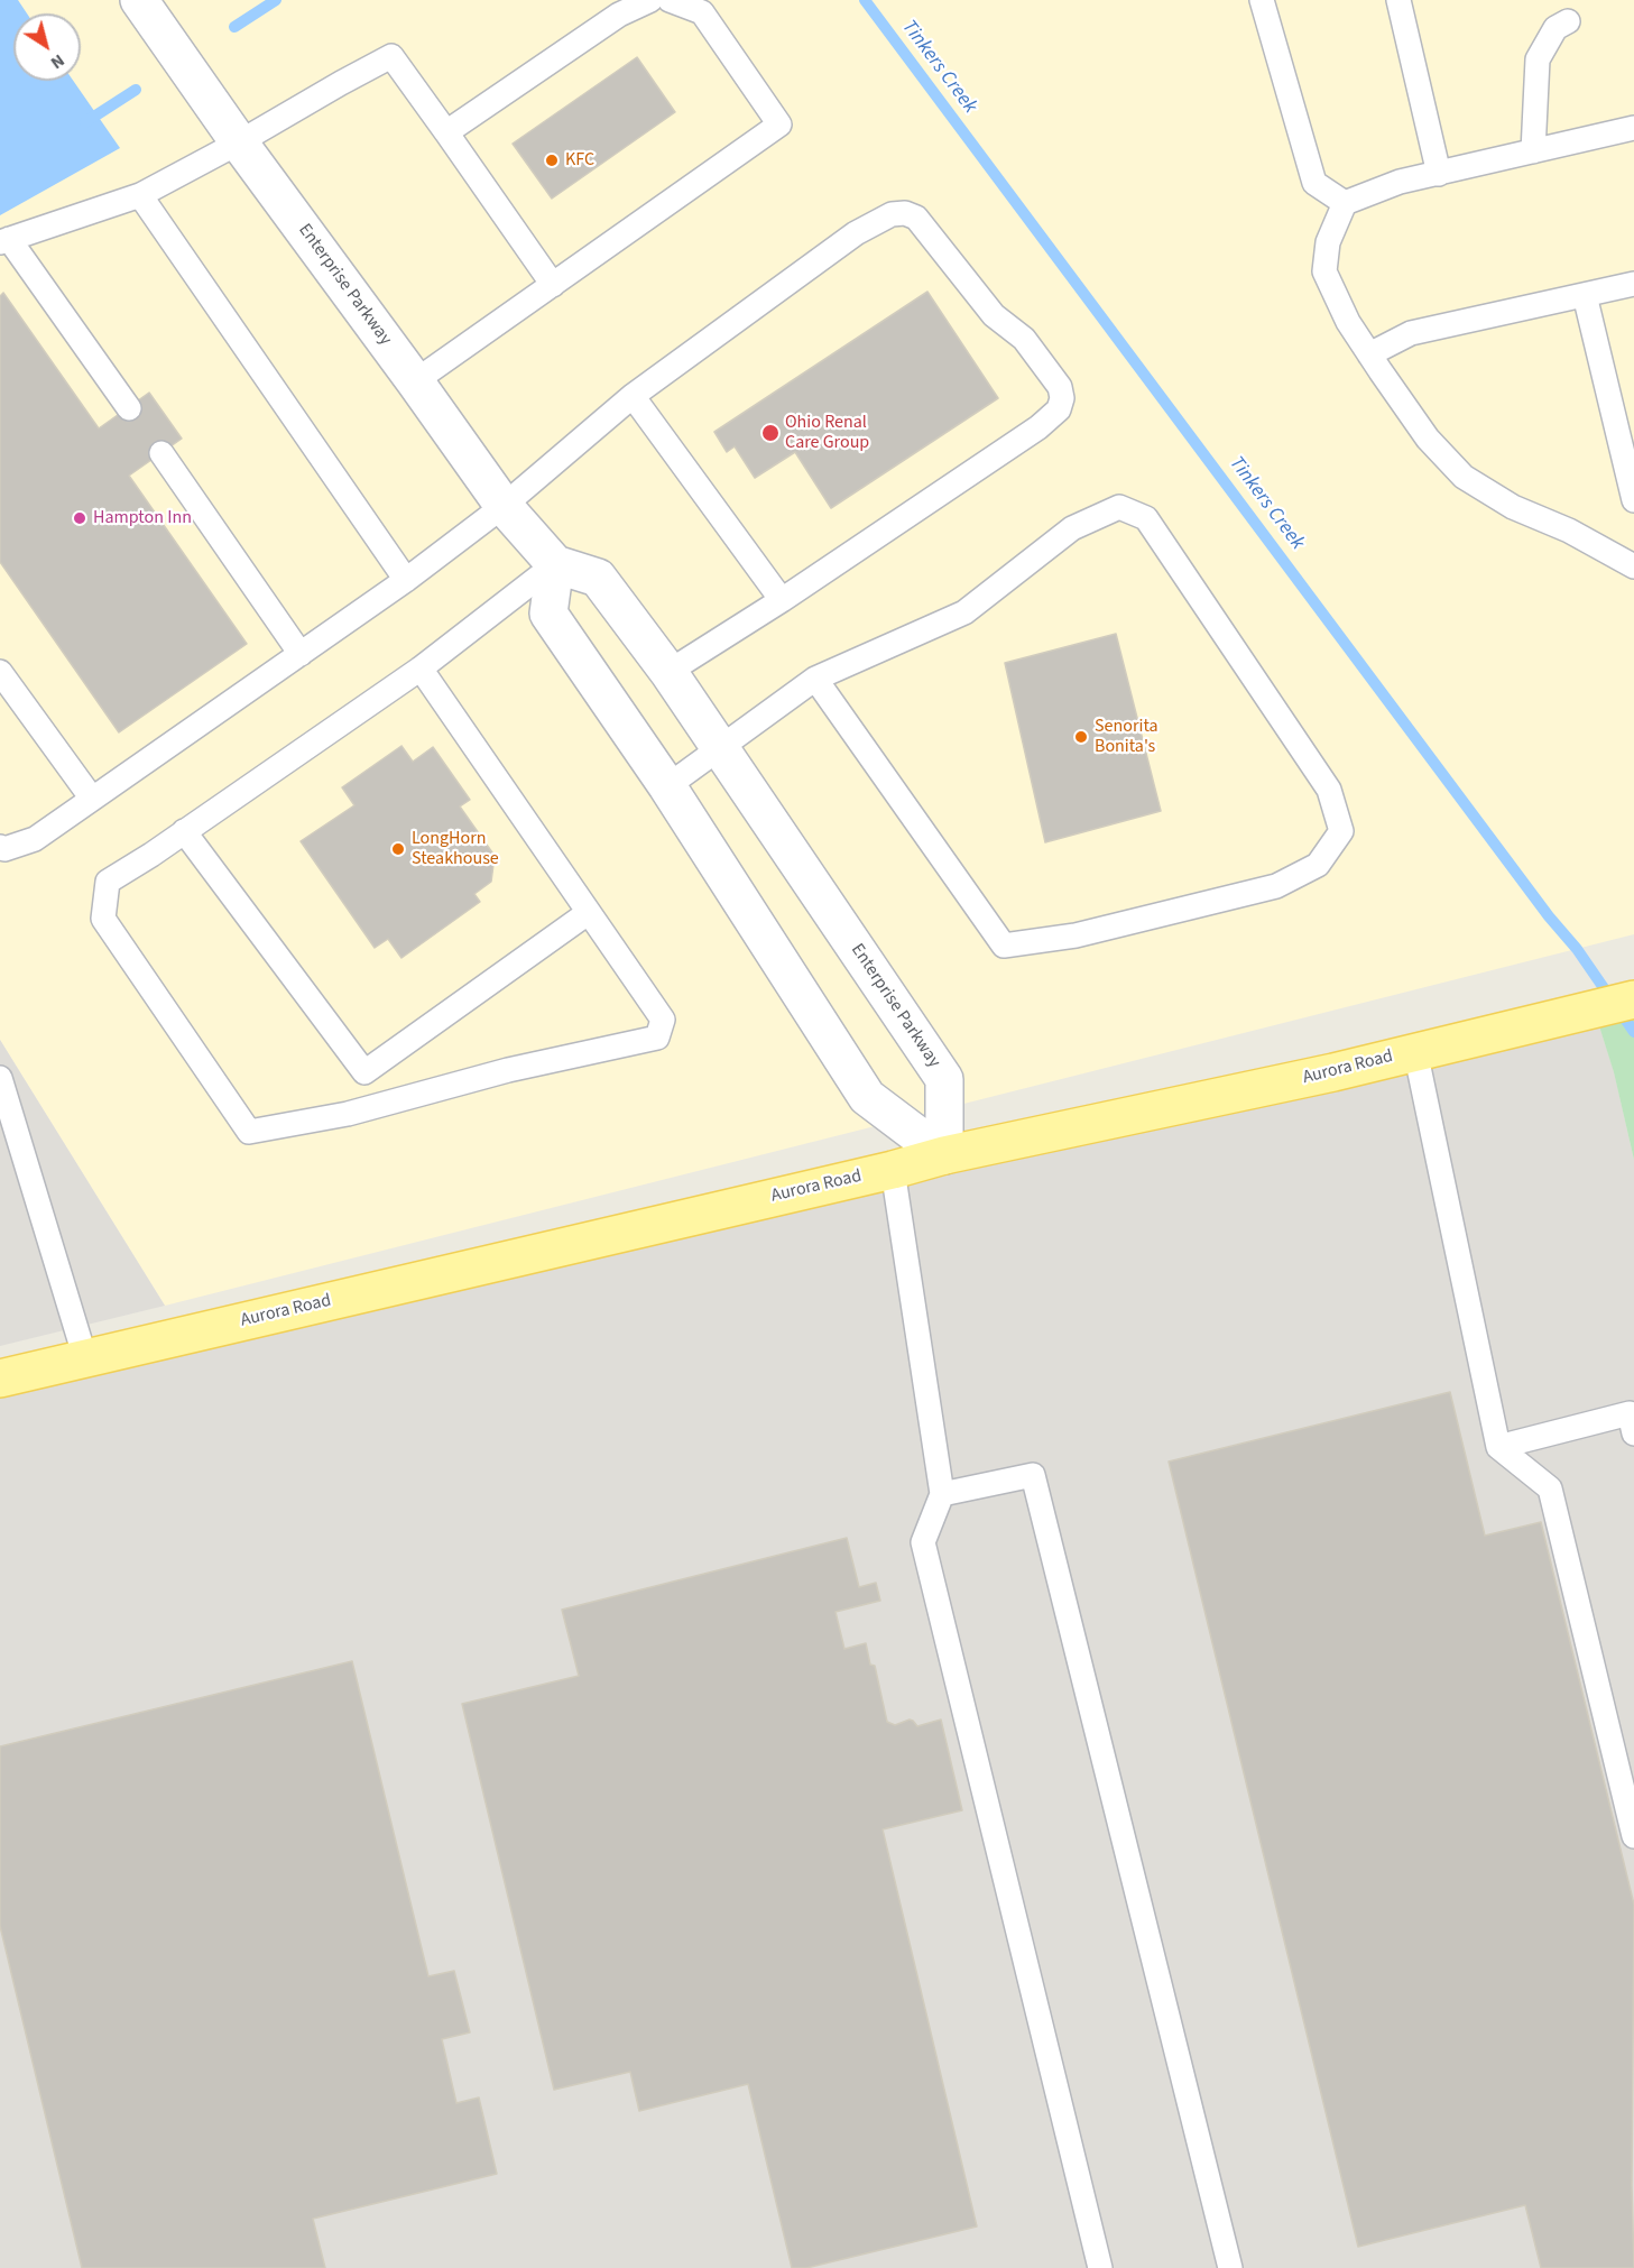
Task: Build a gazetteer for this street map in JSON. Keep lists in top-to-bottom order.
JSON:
{
  "streets": {
    "main road": ["Aurora Road"],
    "street": ["Enterprise Parkway"]
  },
  "crossings": [
    ["Enterprise Parkway", "Aurora Road"]
  ],
  "water": ["Tinkers Creek"],
  "places": [
    "KFC",
    "Ohio Renal Care Group",
    "Hampton Inn",
    "Senorita Bonita's",
    "LongHorn Steakhouse"
  ],
  "north": "bottom right"
}
